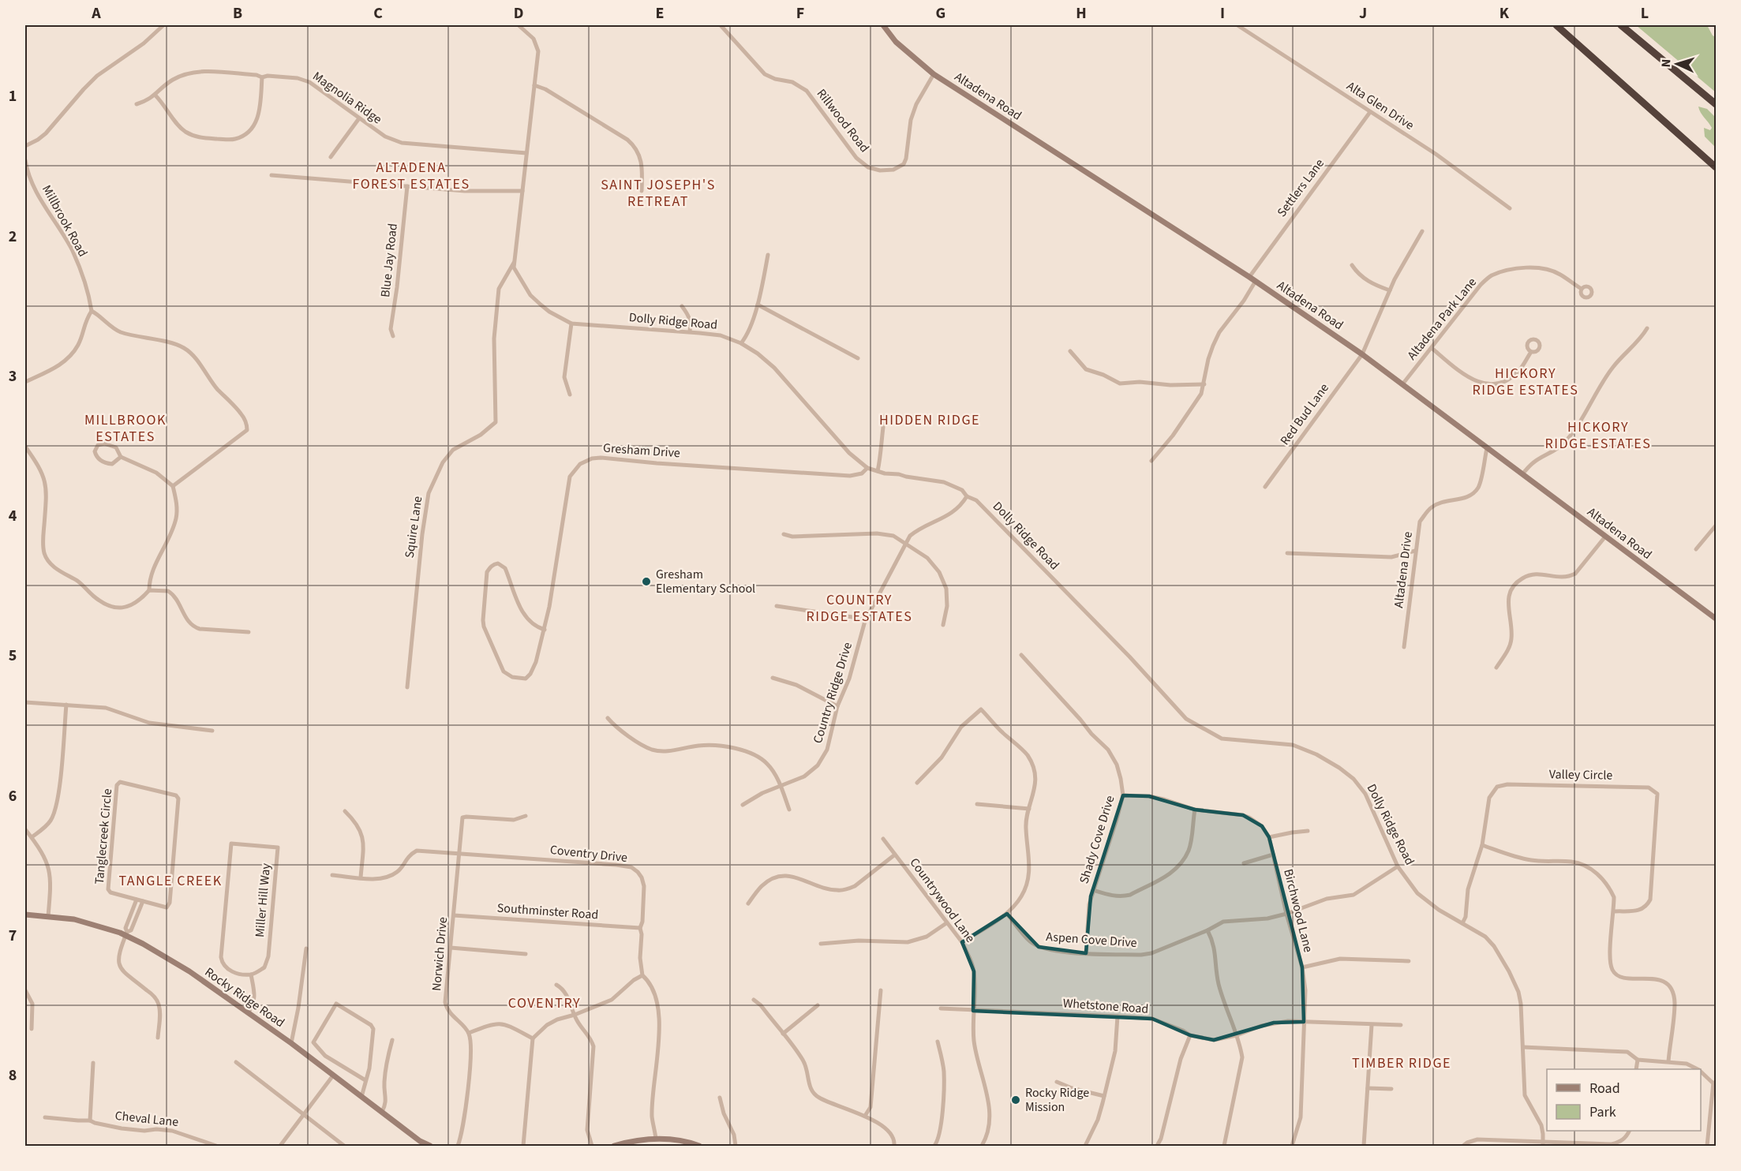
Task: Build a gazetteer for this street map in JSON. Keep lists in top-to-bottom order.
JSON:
{
  "streets": {
    "street": [
      "Altadena Road",
      "Magnolia Ridge",
      "Alta Glen Drive",
      "Rillwood Road",
      "Settlers Lane",
      "Millbrook Road",
      "Blue Jay Road",
      "Altadena Park Lane",
      "Dolly Ridge Road",
      "Red Bud Lane",
      "Gresham Drive",
      "Squire Lane",
      "Altadena Drive",
      "Country Ridge Drive",
      "Valley Circle",
      "Tanglecreek Circle",
      "Shady Cove Drive",
      "Coventry Drive",
      "Miller Hill Way",
      "Countrywood Lane",
      "Birchwood Lane",
      "Southminster Road",
      "Aspen Cove Drive",
      "Norwich Drive",
      "Rocky Ridge Road",
      "Whetstone Road",
      "Cheval Lane"
    ]
  },
  "crossings": [
    ["Altadena Road", "Rillwood Road"],
    ["Altadena Road", "Settlers Lane"],
    ["Altadena Road", "Altadena Park Lane"],
    ["Altadena Road", "Red Bud Lane"],
    ["Altadena Road", "Altadena Drive"],
    ["Magnolia Ridge", "Dolly Ridge Road"],
    ["Alta Glen Drive", "Settlers Lane"],
    ["Dolly Ridge Road", "Gresham Drive"],
    ["Dolly Ridge Road", "Squire Lane"],
    ["Dolly Ridge Road", "Country Ridge Drive"],
    ["Dolly Ridge Road", "Valley Circle"],
    ["Dolly Ridge Road", "Aspen Cove Drive"],
    ["Shady Cove Drive", "Aspen Cove Drive"],
    ["Coventry Drive", "Southminster Road"],
    ["Coventry Drive", "Norwich Drive"],
    ["Countrywood Lane", "Whetstone Road"],
    ["Birchwood Lane", "Aspen Cove Drive"],
    ["Birchwood Lane", "Whetstone Road"],
    ["Southminster Road", "Norwich Drive"]
  ],
  "districts": [
    "ALTADENA FOREST ESTATES",
    "SAINT JOSEPH'S RETREAT",
    "HICKORY RIDGE ESTATES",
    "MILLBROOK ESTATES",
    "HIDDEN RIDGE",
    "HICKORY RIDGE ESTATES",
    "COUNTRY RIDGE ESTATES",
    "TANGLE CREEK",
    "COVENTRY",
    "TIMBER RIDGE"
  ],
  "places": ["Gresham Elementary School", "Rocky Ridge Mission"],
  "legend": ["Road", "Park"],
  "north": "left",
  "grid": {
    "columns": [
      "A",
      "B",
      "C",
      "D",
      "E",
      "F",
      "G",
      "H",
      "I",
      "J",
      "K",
      "L"
    ],
    "rows": [
      "1",
      "2",
      "3",
      "4",
      "5",
      "6",
      "7",
      "8"
    ]
  }
}
